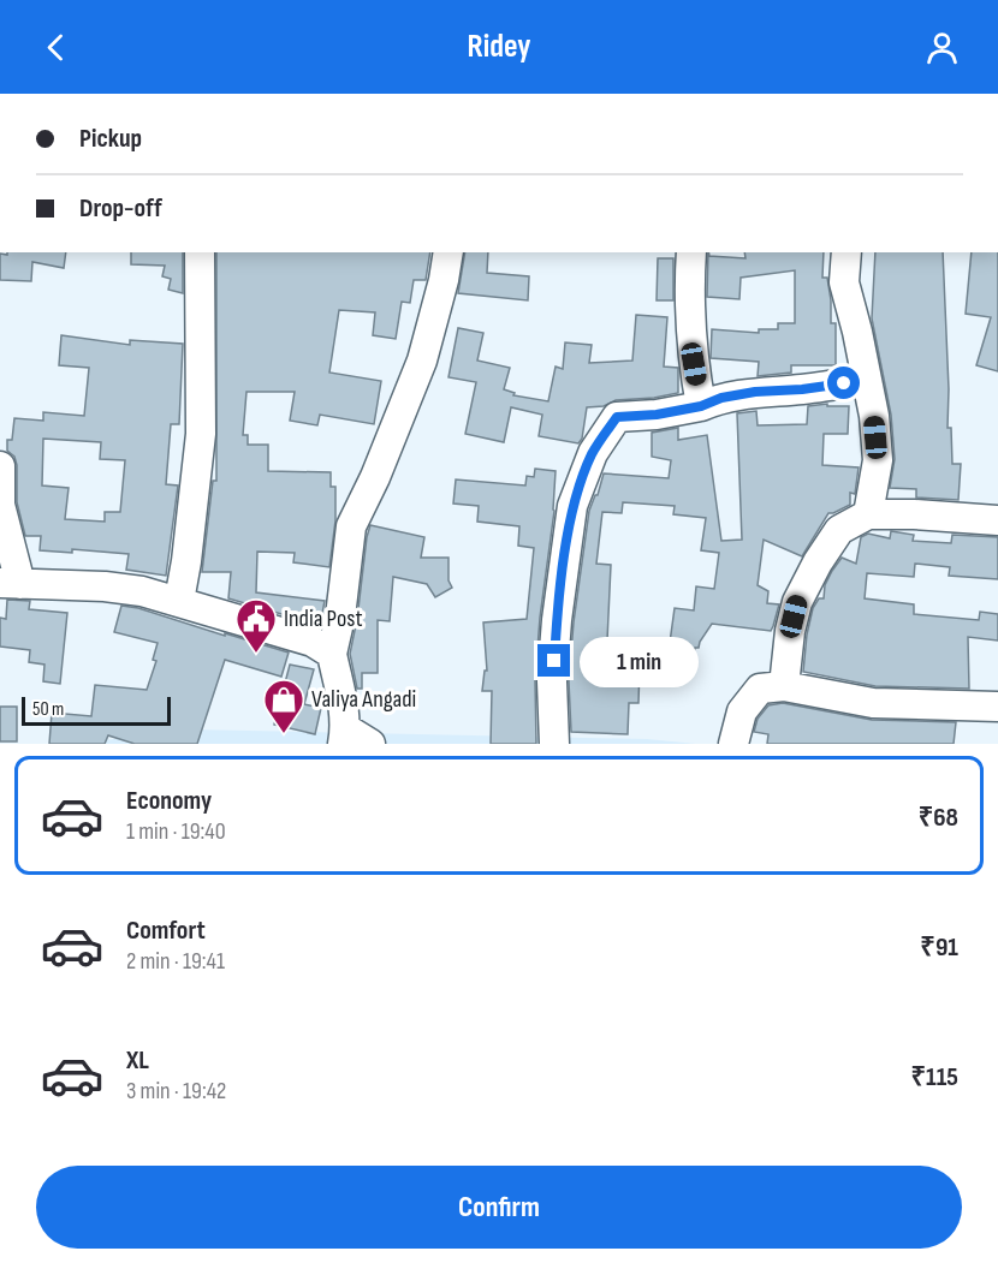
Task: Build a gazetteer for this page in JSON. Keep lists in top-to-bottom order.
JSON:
{
  "places": {
    "public building": ["India Post"],
    "shop": ["Valiya Angadi"]
  },
  "scale_bar": "50 m",
  "page": {
    "header": "Ridey",
    "banner": ["Pickup", "Drop-off"],
    "bubble": "1 min",
    "scale": "50 m",
    "list": [
      {
        "name": "Economy",
        "note": "1 min · 19:40",
        "value": "₹68"
      },
      {
        "name": "Comfort",
        "note": "2 min · 19:41",
        "value": "₹91"
      },
      {
        "name": "XL",
        "note": "3 min · 19:42",
        "value": "₹115"
      }
    ],
    "buttons": "Confirm"
  }
}
